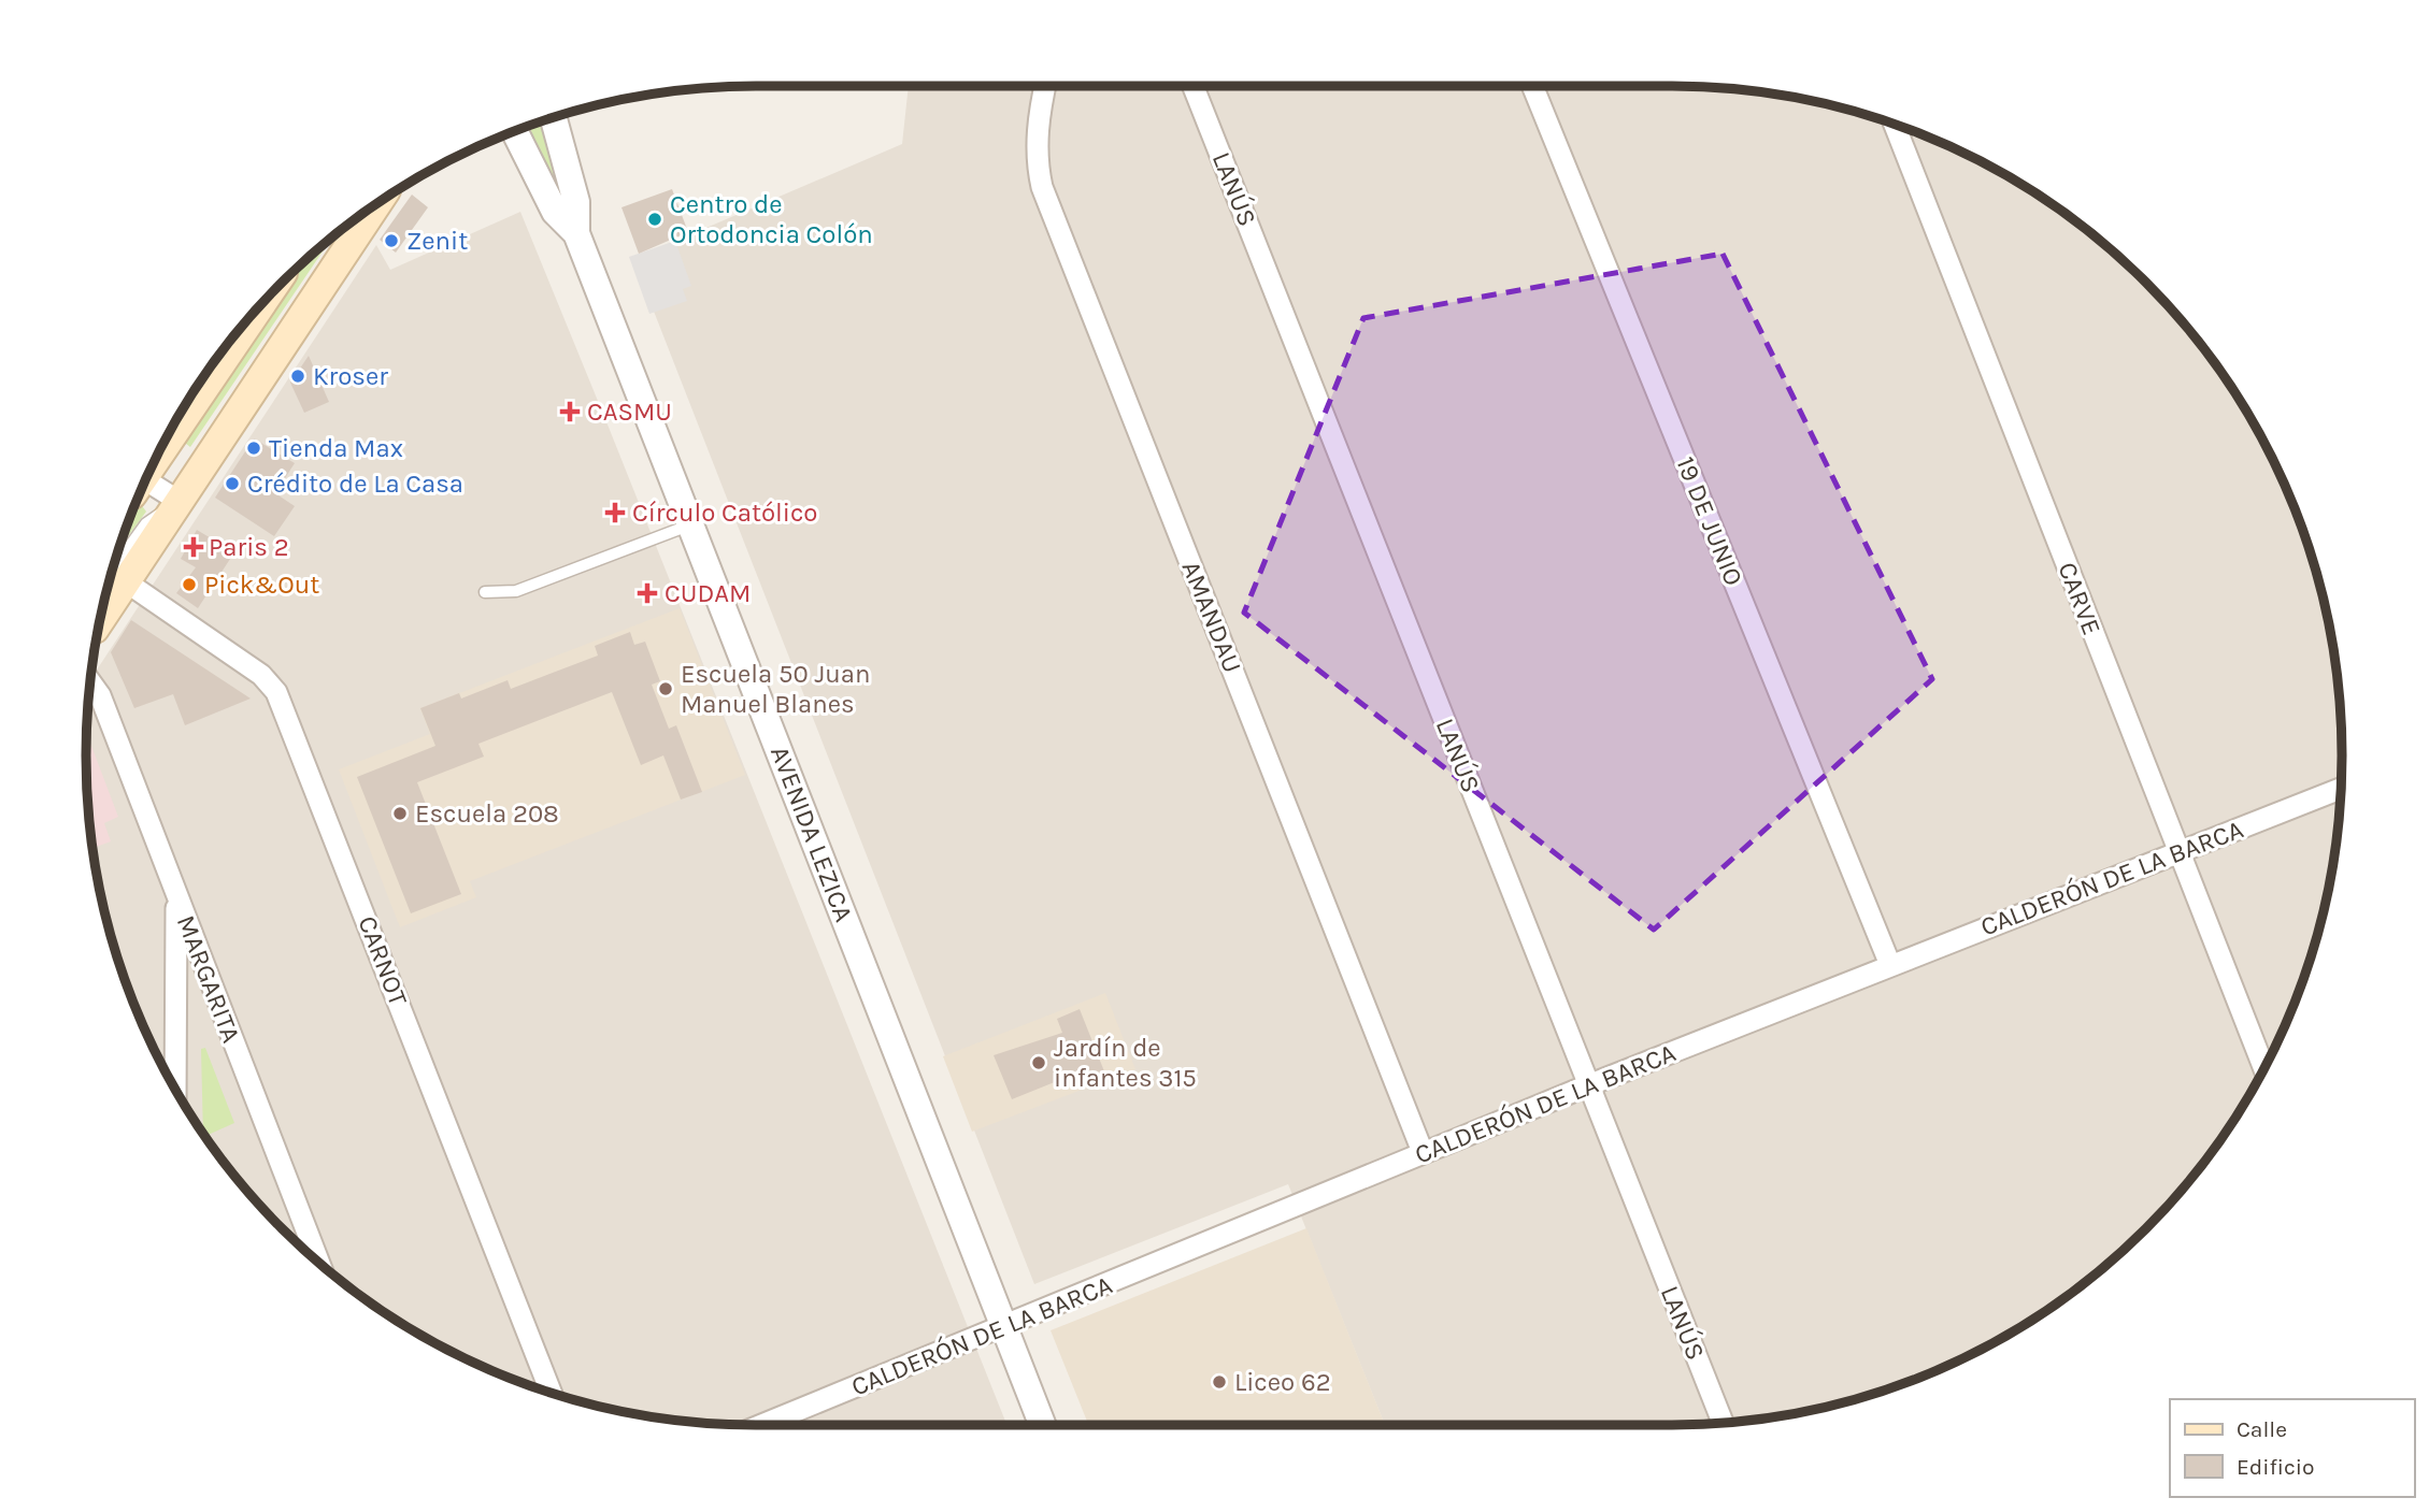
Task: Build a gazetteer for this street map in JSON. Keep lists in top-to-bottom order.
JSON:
{
  "streets": {
    "street": [
      "LANÚS",
      "19 DE JUNIO",
      "CARVE",
      "AMANDAU",
      "AVENIDA LEZICA",
      "CALDERÓN DE LA BARCA",
      "CARNOT",
      "MARGARITA"
    ]
  },
  "crossings": [
    ["LANÚS", "CALDERÓN DE LA BARCA"],
    ["19 DE JUNIO", "CALDERÓN DE LA BARCA"],
    ["CARVE", "CALDERÓN DE LA BARCA"],
    ["AMANDAU", "CALDERÓN DE LA BARCA"],
    ["AVENIDA LEZICA", "CALDERÓN DE LA BARCA"]
  ],
  "places": {
    "other": [
      "Centro de Ortodoncia Colón",
      "Zenit",
      "Kroser",
      "Tienda Max",
      "Crédito de La Casa",
      "Pick&Out",
      "Escuela 50 Juan Manuel Blanes",
      "Escuela 208",
      "Jardín de infantes 315",
      "Liceo 62"
    ],
    "health": [
      "CASMU",
      "Círculo Católico",
      "Paris 2",
      "CUDAM"
    ]
  },
  "legend": ["Calle", "Edificio"]
}
